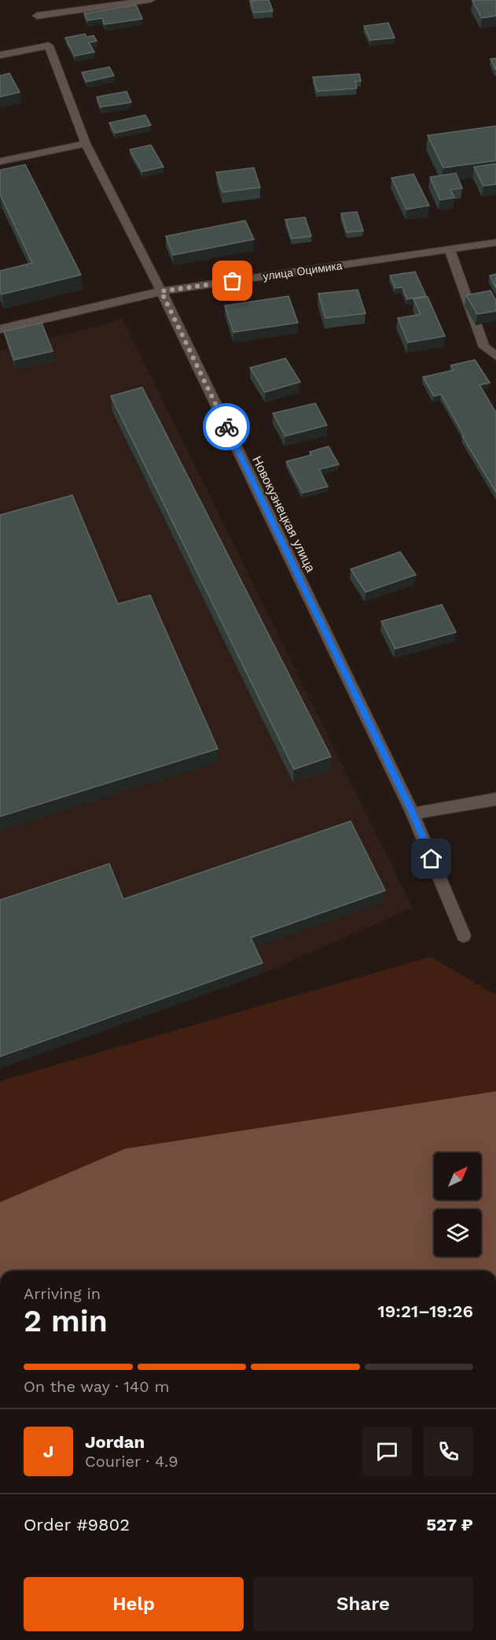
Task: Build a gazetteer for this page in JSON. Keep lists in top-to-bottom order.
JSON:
{
  "streets": {
    "street": ["улица Оцимика", "Новокузнецкая улица"]
  },
  "crossings": [
    ["улица Оцимика", "Новокузнецкая улица"]
  ],
  "north": "top right",
  "page": {
    "heading": ["2 min", "Arriving in", "19:21–19:26"],
    "panel": [
      "Jordan",
      "Courier · 4.9",
      "Order #9802",
      "527 ₽"
    ],
    "bar": "On the way · 140 m",
    "round": "J",
    "buttons": ["Help", "Share"]
  }
}
